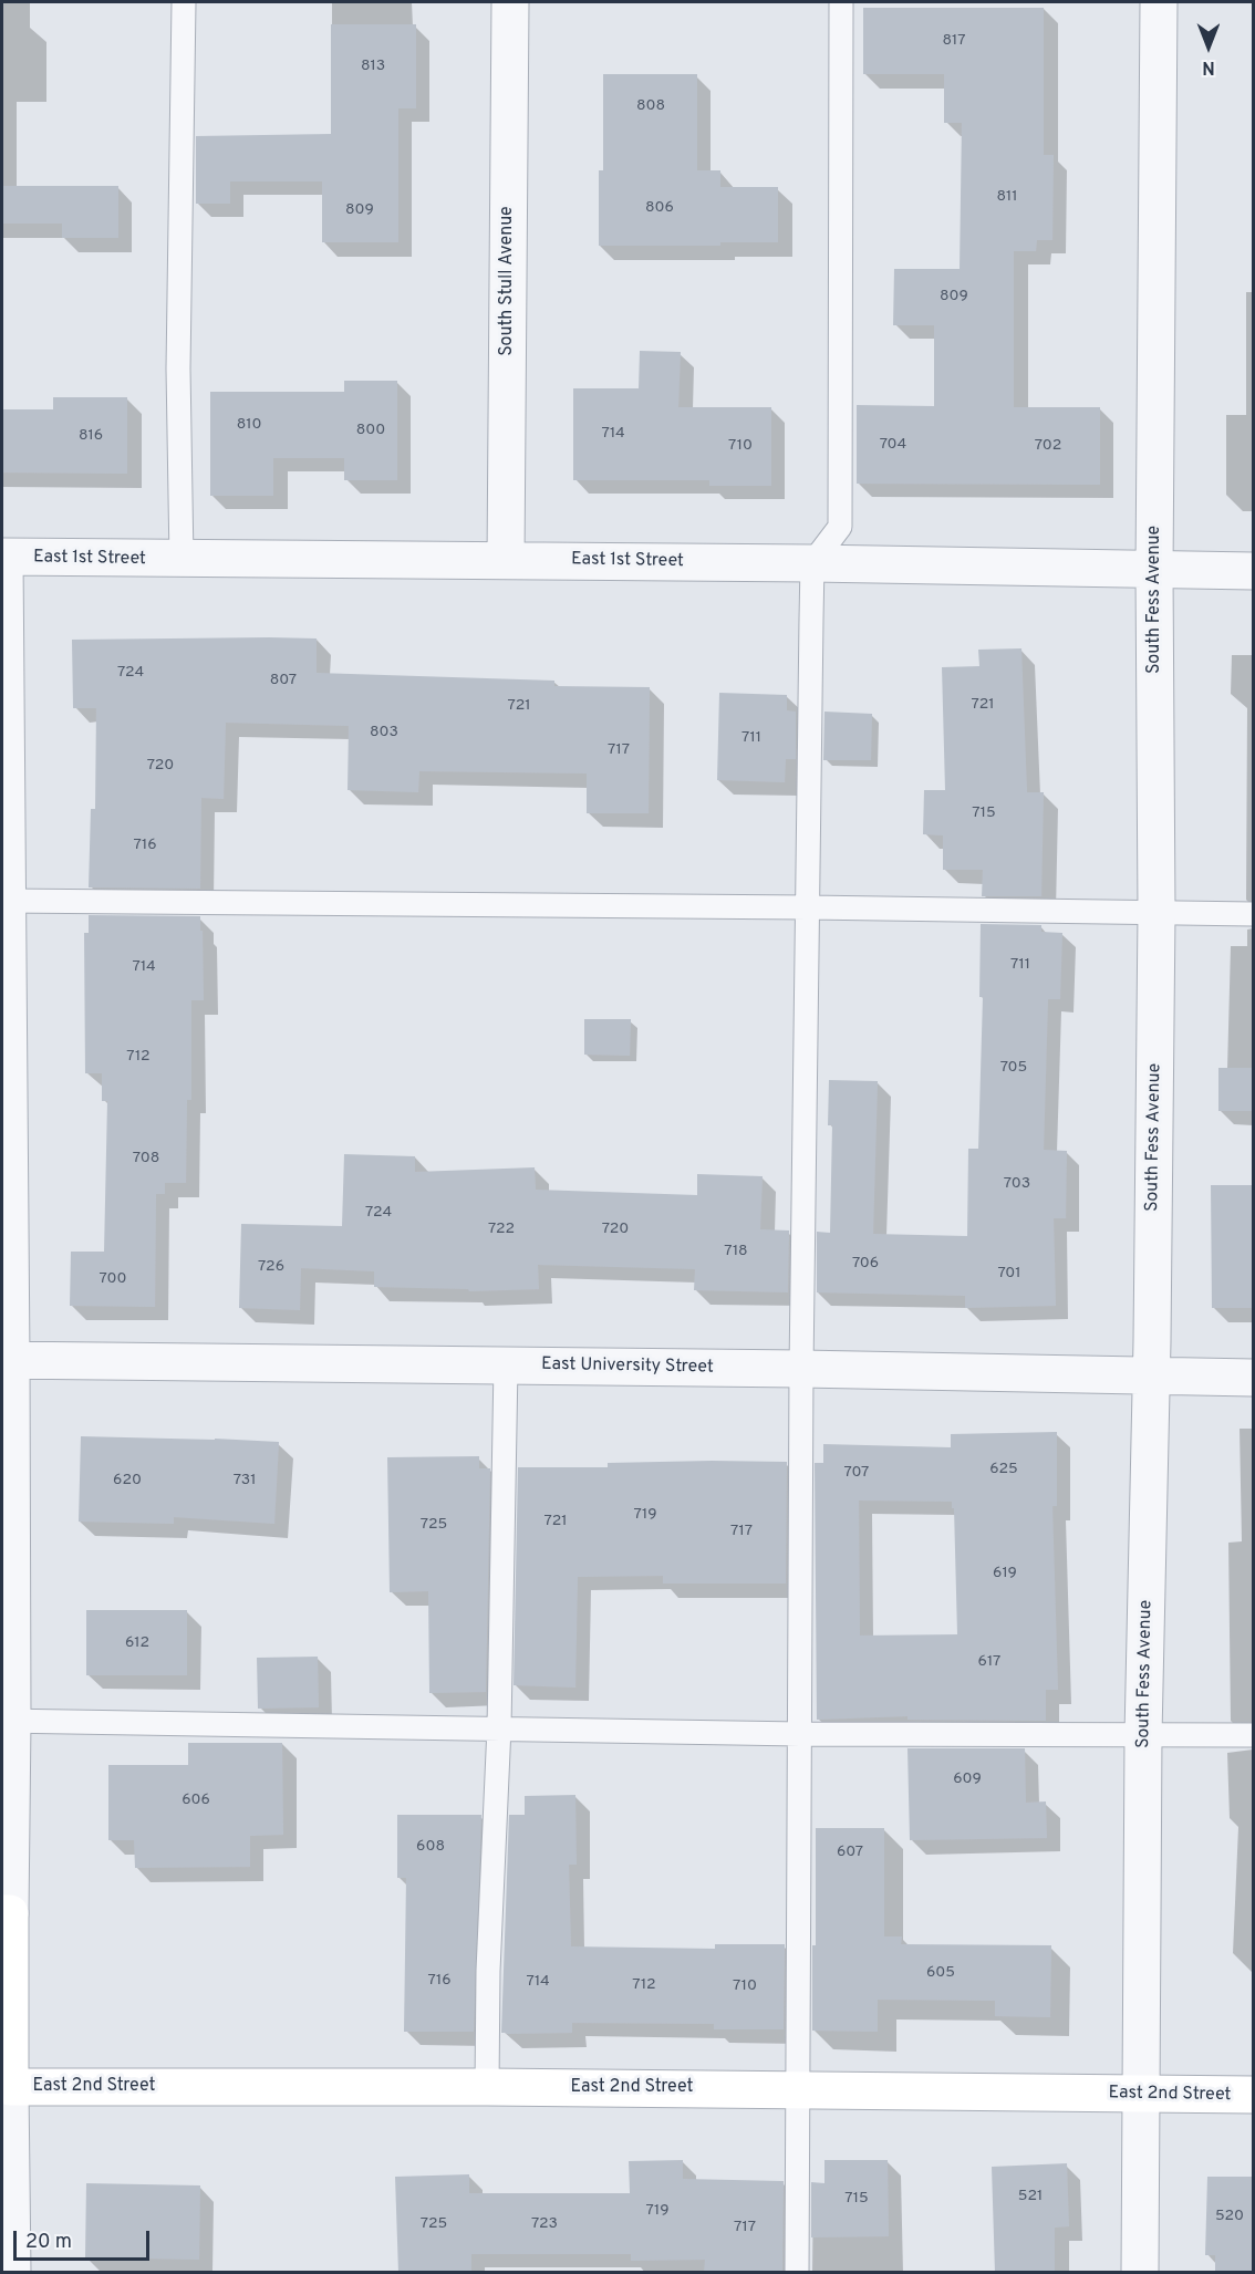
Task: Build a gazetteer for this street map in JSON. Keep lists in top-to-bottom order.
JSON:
{
  "streets": {
    "street": [
      "South Stull Avenue",
      "East 1st Street",
      "South Fess Avenue",
      "East University Street",
      "East 2nd Street"
    ]
  },
  "crossings": [
    ["South Stull Avenue", "East 1st Street"],
    ["East 1st Street", "South Fess Avenue"],
    ["South Fess Avenue", "East University Street"],
    ["South Fess Avenue", "East 2nd Street"]
  ],
  "house_numbers": [
    "817",
    "813",
    "808",
    "811",
    "806",
    "809",
    "809",
    "810",
    "800",
    "714",
    "816",
    "704",
    "710",
    "702",
    "724",
    "807",
    "721",
    "721",
    "803",
    "711",
    "717",
    "720",
    "715",
    "716",
    "711",
    "714",
    "712",
    "705",
    "708",
    "703",
    "724",
    "722",
    "720",
    "718",
    "706",
    "726",
    "701",
    "700",
    "625",
    "707",
    "620",
    "731",
    "719",
    "721",
    "725",
    "717",
    "619",
    "612",
    "617",
    "609",
    "606",
    "608",
    "607",
    "605",
    "716",
    "714",
    "712",
    "710",
    "521",
    "715",
    "719",
    "520",
    "725",
    "723",
    "717"
  ],
  "scale_bar": "20 m",
  "north": "bottom"
}
